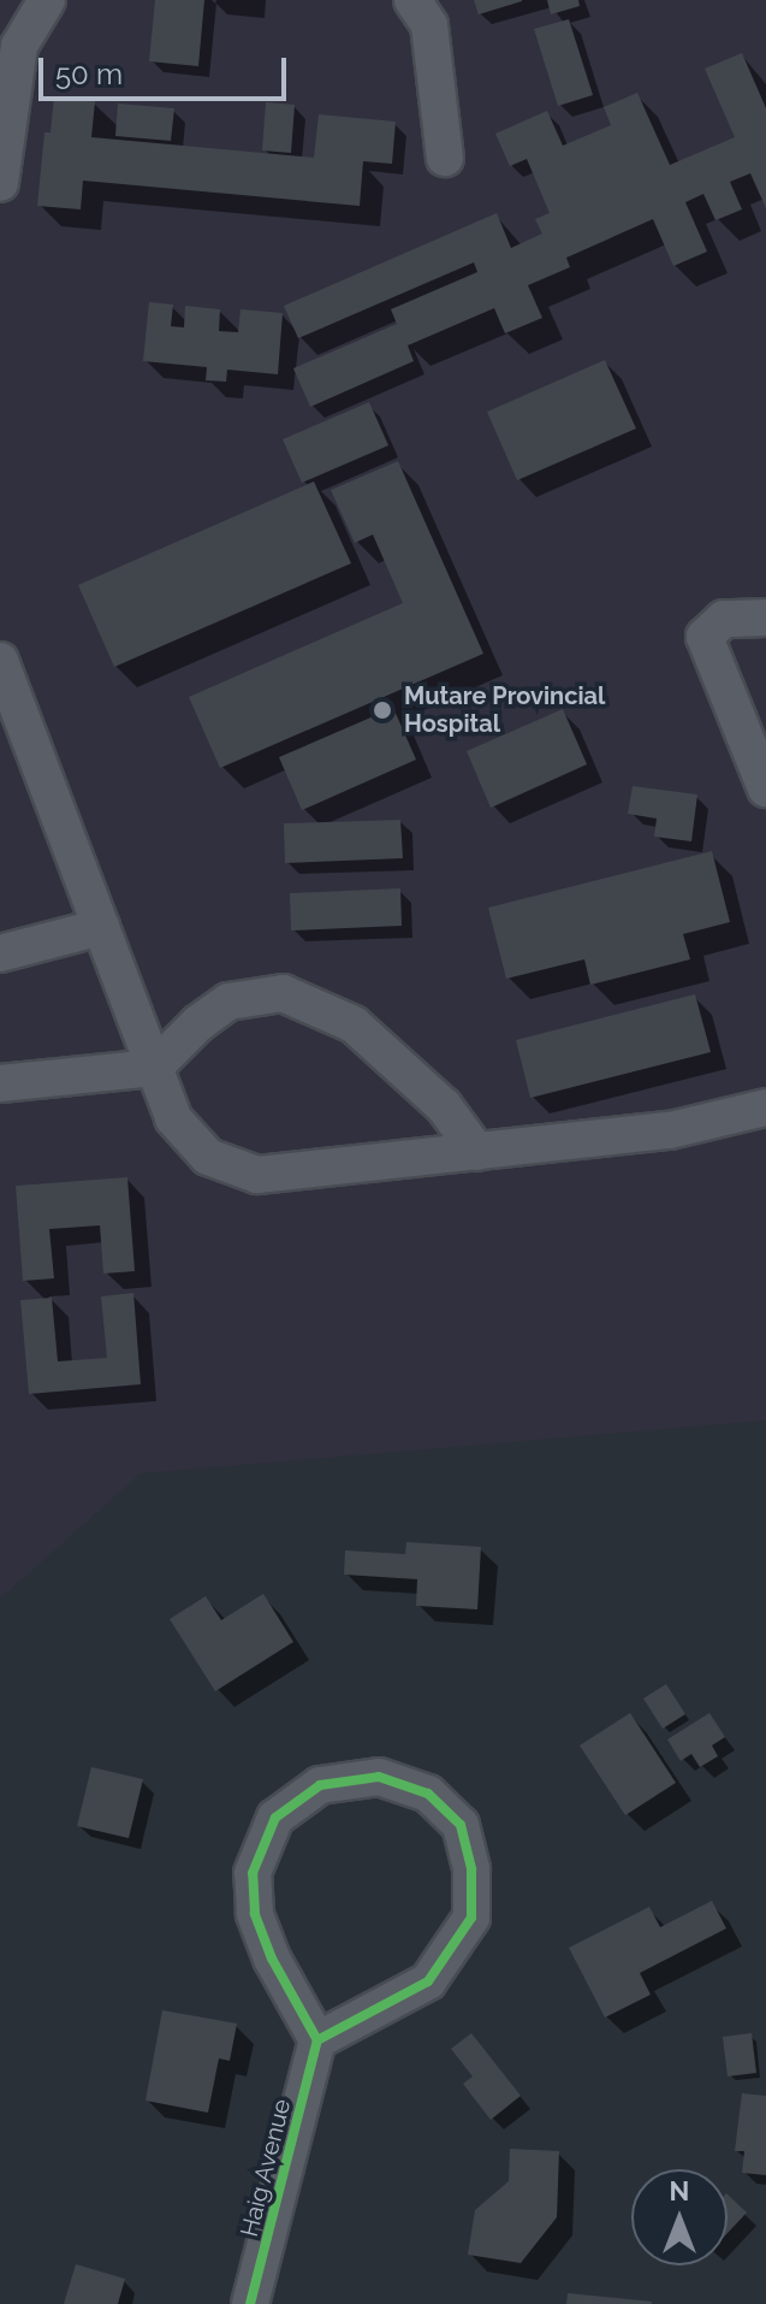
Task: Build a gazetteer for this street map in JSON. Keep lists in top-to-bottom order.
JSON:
{
  "streets": {
    "street": ["Haig Avenue"]
  },
  "places": ["Mutare Provincial Hospital"],
  "scale_bar": "50 m",
  "north": "top"
}
